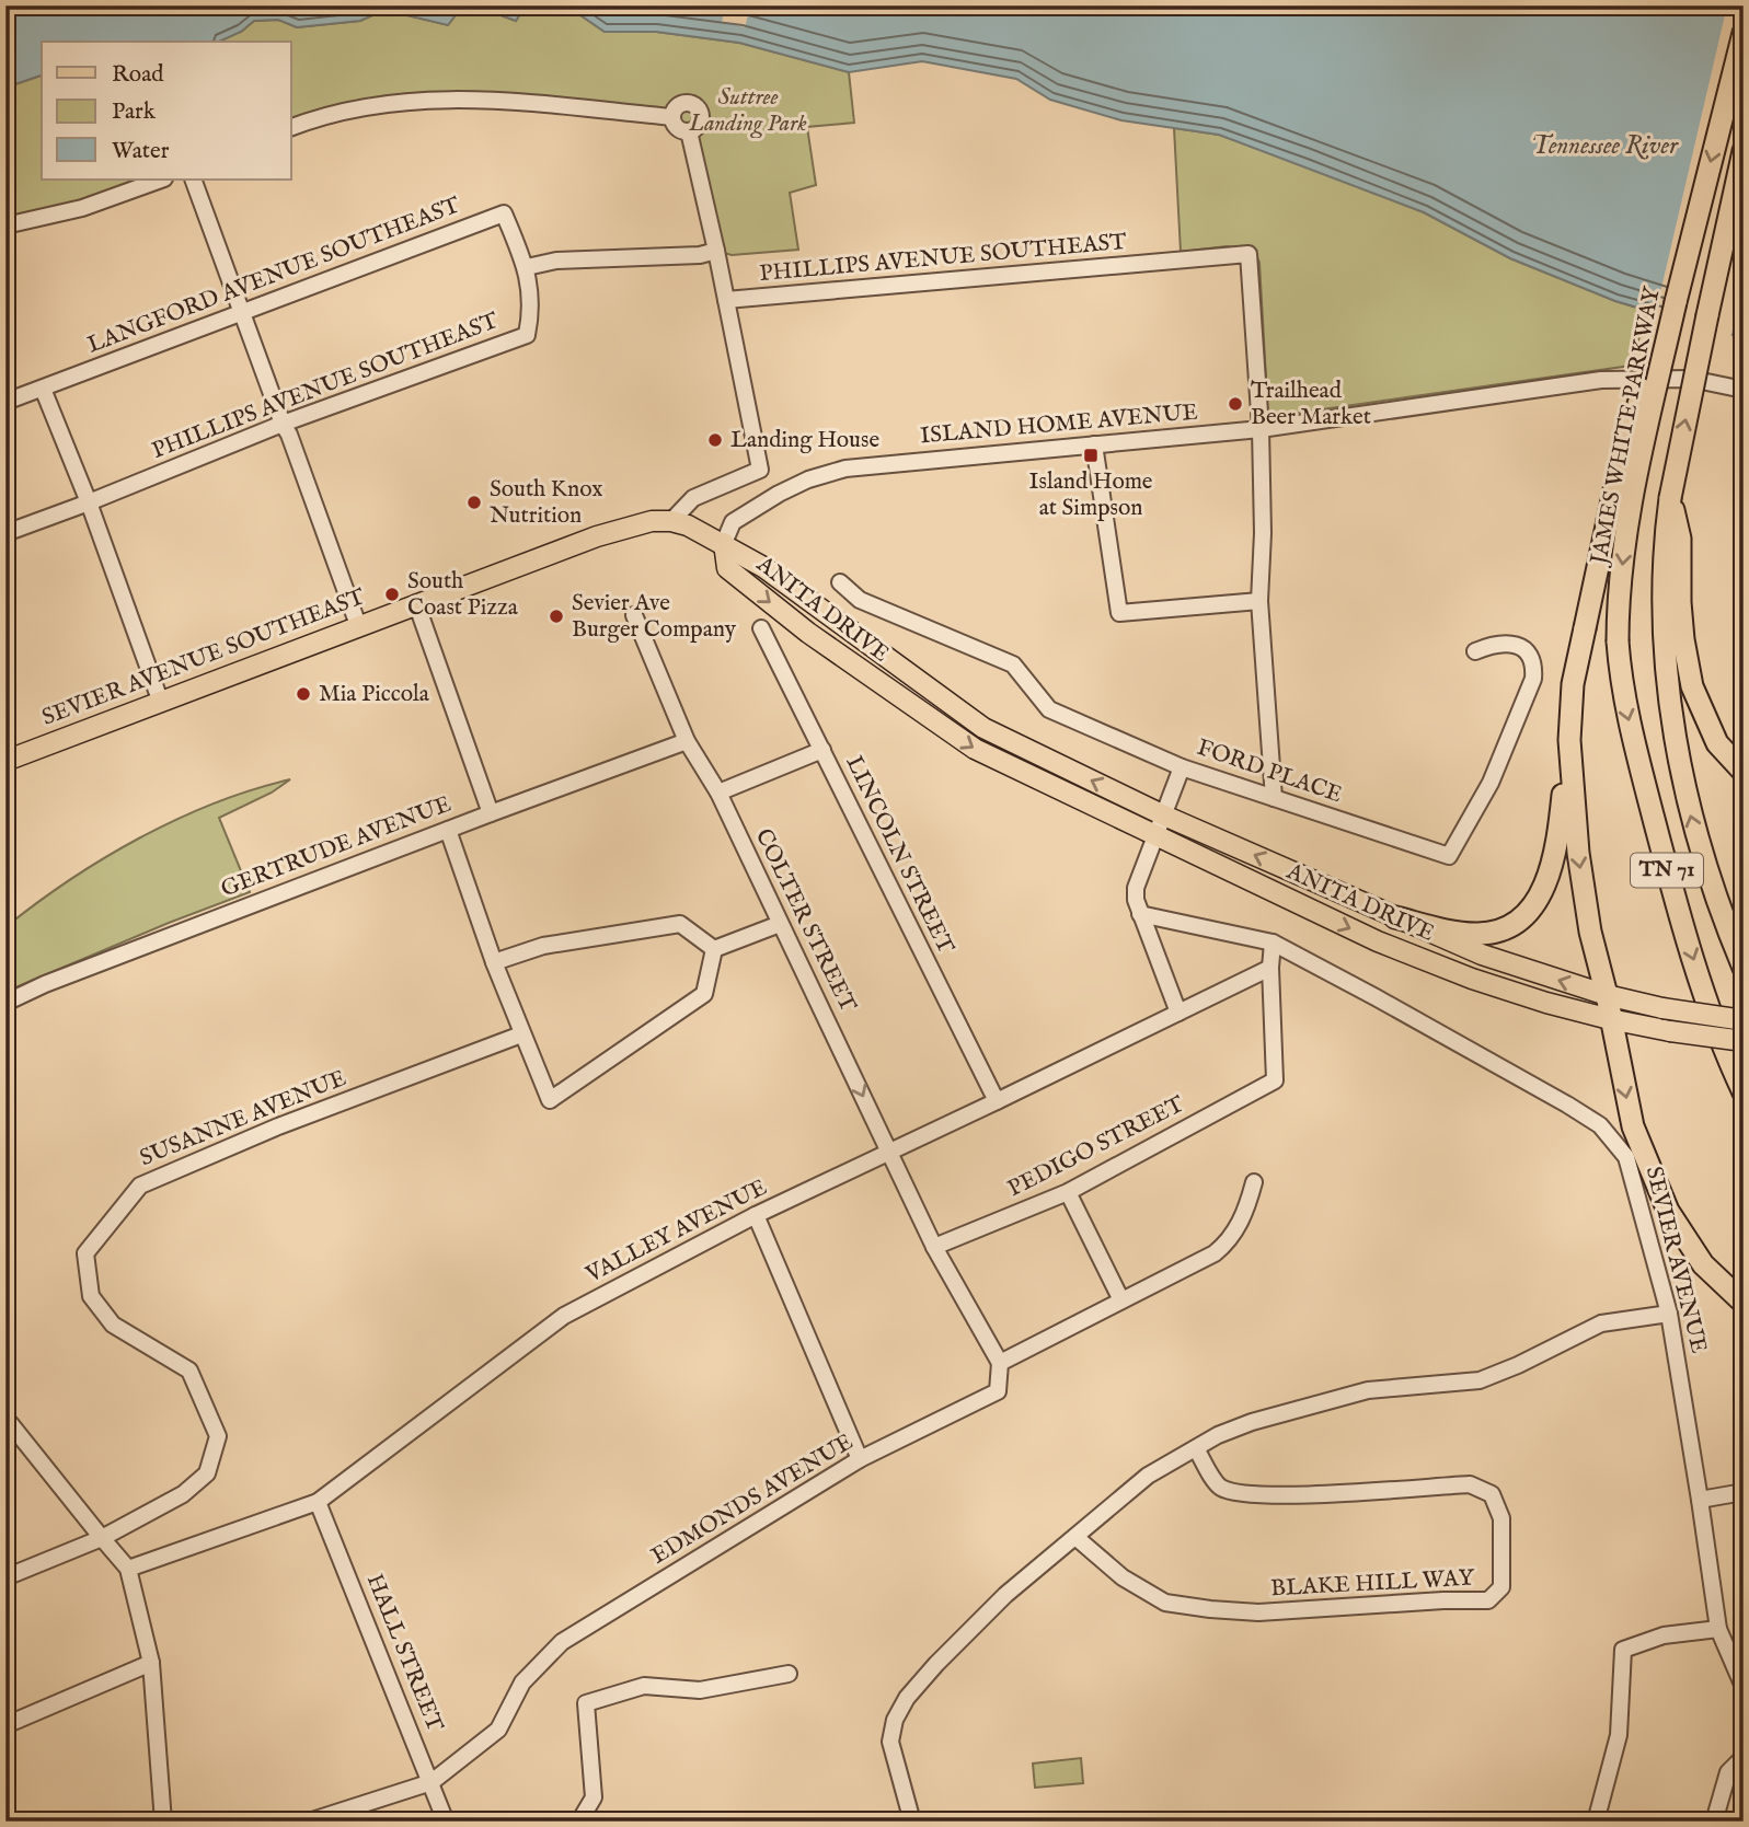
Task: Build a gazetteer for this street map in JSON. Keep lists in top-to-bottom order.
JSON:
{
  "streets": {
    "highway": ["JAMES WHITE PARKWAY", "TN 71"],
    "main road": ["ANITA DRIVE", "SEVIER AVENUE SOUTHEAST"],
    "street": [
      "PHILLIPS AVENUE SOUTHEAST",
      "LANGFORD AVENUE SOUTHEAST",
      "ISLAND HOME AVENUE",
      "FORD PLACE",
      "GERTRUDE AVENUE",
      "LINCOLN STREET",
      "COLTER STREET",
      "SUSANNE AVENUE",
      "PEDIGO STREET",
      "VALLEY AVENUE",
      "SEVIER AVENUE",
      "EDMONDS AVENUE",
      "BLAKE HILL WAY",
      "HALL STREET"
    ]
  },
  "crossings": [
    ["PHILLIPS AVENUE SOUTHEAST", "LANGFORD AVENUE SOUTHEAST"],
    ["PHILLIPS AVENUE SOUTHEAST", "ISLAND HOME AVENUE"],
    ["ISLAND HOME AVENUE", "ANITA DRIVE"],
    ["ISLAND HOME AVENUE", "SEVIER AVENUE SOUTHEAST"],
    ["ANITA DRIVE", "SEVIER AVENUE SOUTHEAST"],
    ["GERTRUDE AVENUE", "COLTER STREET"],
    ["LINCOLN STREET", "VALLEY AVENUE"],
    ["COLTER STREET", "PEDIGO STREET"],
    ["COLTER STREET", "VALLEY AVENUE"],
    ["COLTER STREET", "EDMONDS AVENUE"],
    ["PEDIGO STREET", "VALLEY AVENUE"],
    ["VALLEY AVENUE", "HALL STREET"],
    ["EDMONDS AVENUE", "HALL STREET"]
  ],
  "water": ["Tennessee River"],
  "parks": ["Suttree Landing Park"],
  "places": {
    "other": [
      "Trailhead Beer Market",
      "Landing House",
      "South Knox Nutrition",
      "South Coast Pizza",
      "Sevier Ave Burger Company",
      "Mia Piccola"
    ],
    "transit": ["Island Home at Simpson"]
  },
  "legend": ["Road", "Park", "Water"]
}
